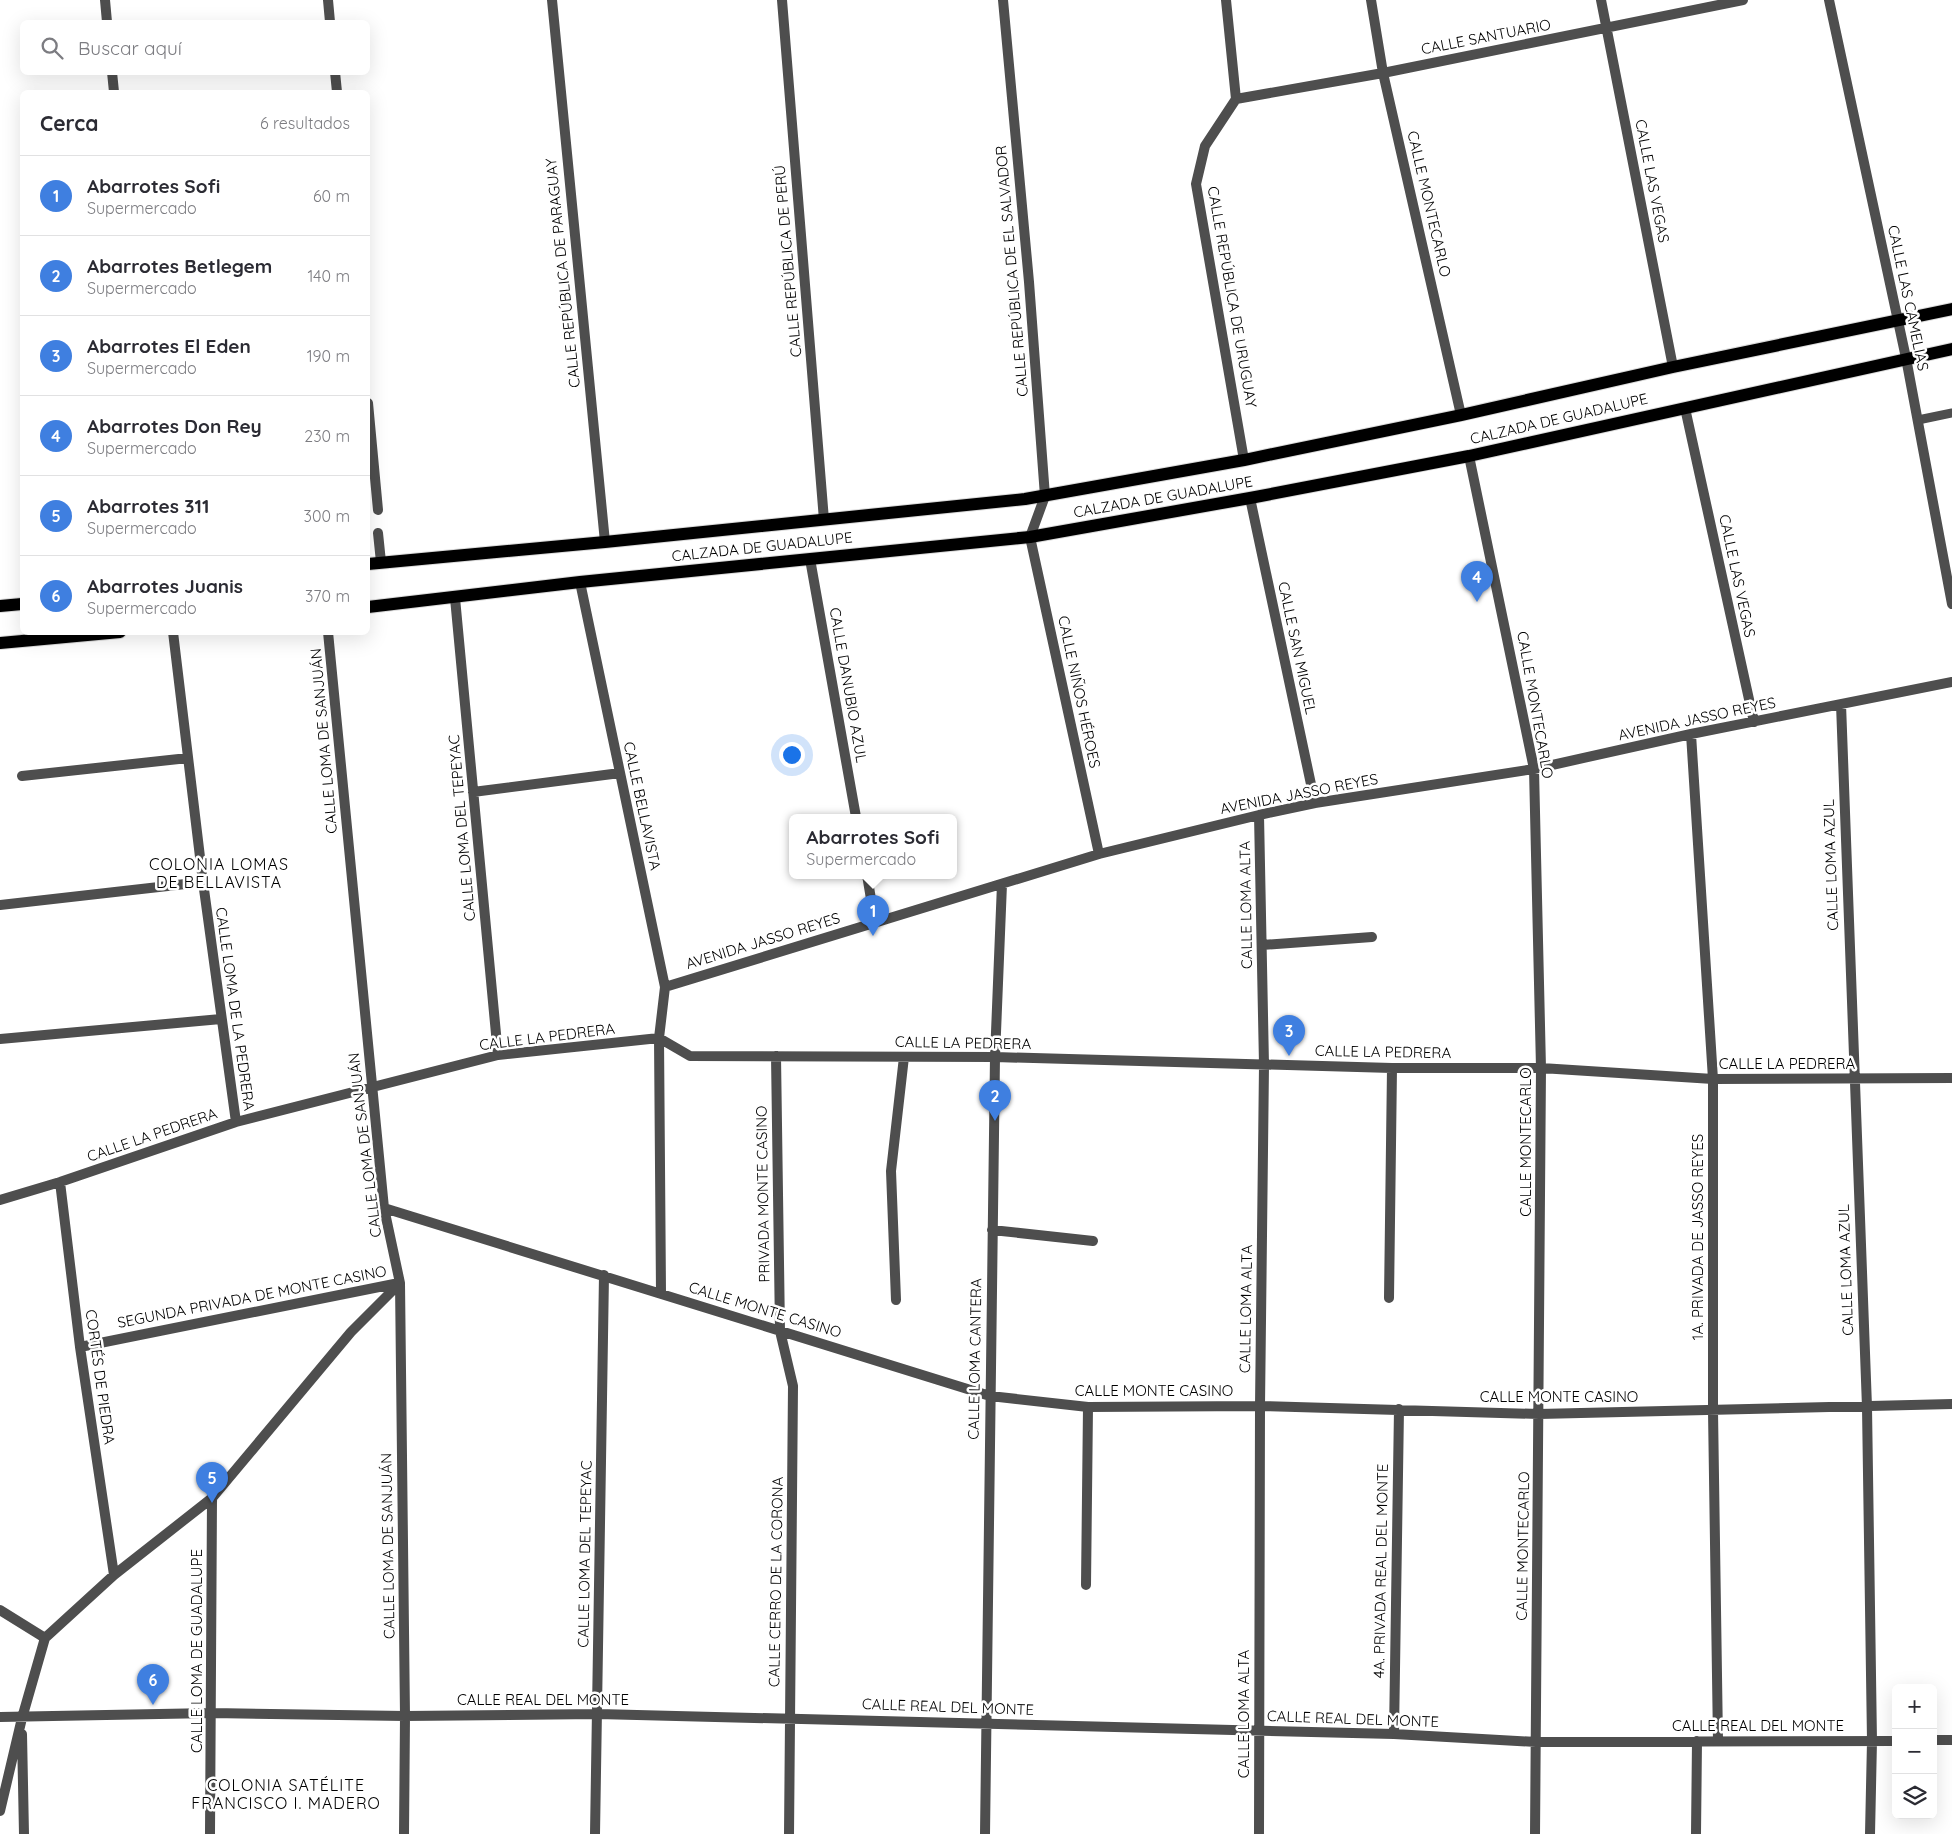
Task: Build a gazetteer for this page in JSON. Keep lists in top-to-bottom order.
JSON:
{
  "streets": {
    "main road": ["CALZADA DE GUADALUPE"],
    "street": [
      "CALLE SANTUARIO",
      "CALLE LAS VEGAS",
      "CALLE MONTECARLO",
      "CALLE REPÚBLICA DE PERÚ",
      "CALLE REPÚBLICA DE EL SALVADOR",
      "CALLE REPÚBLICA DE PARAGUAY",
      "CALLE REPÚBLICA DE URUGUAY",
      "CALLE LAS CAMELIAS",
      "CALLE SAN MIGUEL",
      "CALLE DANUBIO AZUL",
      "CALLE NIÑOS HÉROES",
      "AVENIDA JASSO REYES",
      "CALLE LOMA DE SANJUÁN",
      "CALLE BELLAVISTA",
      "CALLE LOMA DEL TEPEYAC",
      "CALLE LOMA AZUL",
      "CALLE LOMA ALTA",
      "CALLE LOMA DE LA PEDRERA",
      "CALLE LA PEDRERA",
      "PRIVADA MONTE CASINO",
      "1A. PRIVADA DE JASSO REYES",
      "SEGUNDA PRIVADA DE MONTE CASINO",
      "CALLE MONTE CASINO",
      "CALLE LOMA CANTERA",
      "CORTÉS DE PIEDRA",
      "4A. PRIVADA REAL DEL MONTE",
      "CALLE CERRO DE LA CORONA",
      "CALLE LOMA DE GUADALUPE",
      "CALLE REAL DEL MONTE"
    ]
  },
  "crossings": [
    ["CALLE SANTUARIO", "CALLE LAS VEGAS"],
    ["CALLE SANTUARIO", "CALLE MONTECARLO"],
    ["CALLE SANTUARIO", "CALLE REPÚBLICA DE URUGUAY"],
    ["CALLE LAS VEGAS", "CALZADA DE GUADALUPE"],
    ["CALLE LAS VEGAS", "AVENIDA JASSO REYES"],
    ["CALLE MONTECARLO", "CALZADA DE GUADALUPE"],
    ["CALLE MONTECARLO", "AVENIDA JASSO REYES"],
    ["CALLE MONTECARLO", "CALLE LA PEDRERA"],
    ["CALLE MONTECARLO", "CALLE MONTE CASINO"],
    ["CALLE MONTECARLO", "CALLE REAL DEL MONTE"],
    ["CALLE REPÚBLICA DE PERÚ", "CALZADA DE GUADALUPE"],
    ["CALLE REPÚBLICA DE EL SALVADOR", "CALZADA DE GUADALUPE"],
    ["CALLE REPÚBLICA DE EL SALVADOR", "CALLE NIÑOS HÉROES"],
    ["CALLE REPÚBLICA DE PARAGUAY", "CALZADA DE GUADALUPE"],
    ["CALLE REPÚBLICA DE URUGUAY", "CALZADA DE GUADALUPE"],
    ["CALLE LAS CAMELIAS", "CALZADA DE GUADALUPE"],
    ["CALZADA DE GUADALUPE", "CALLE SAN MIGUEL"],
    ["CALZADA DE GUADALUPE", "CALLE DANUBIO AZUL"],
    ["CALZADA DE GUADALUPE", "CALLE NIÑOS HÉROES"],
    ["CALZADA DE GUADALUPE", "CALLE BELLAVISTA"],
    ["CALZADA DE GUADALUPE", "CALLE LOMA DEL TEPEYAC"],
    ["CALLE SAN MIGUEL", "AVENIDA JASSO REYES"],
    ["CALLE NIÑOS HÉROES", "AVENIDA JASSO REYES"],
    ["AVENIDA JASSO REYES", "CALLE BELLAVISTA"],
    ["AVENIDA JASSO REYES", "CALLE LOMA AZUL"],
    ["AVENIDA JASSO REYES", "CALLE LOMA ALTA"],
    ["AVENIDA JASSO REYES", "1A. PRIVADA DE JASSO REYES"],
    ["AVENIDA JASSO REYES", "CALLE LOMA CANTERA"],
    ["CALLE LOMA DE SANJUÁN", "CALLE LA PEDRERA"],
    ["CALLE LOMA DE SANJUÁN", "SEGUNDA PRIVADA DE MONTE CASINO"],
    ["CALLE LOMA DE SANJUÁN", "CALLE MONTE CASINO"],
    ["CALLE LOMA DE SANJUÁN", "CALLE REAL DEL MONTE"],
    ["CALLE BELLAVISTA", "CALLE LA PEDRERA"],
    ["CALLE LOMA DEL TEPEYAC", "CALLE LA PEDRERA"],
    ["CALLE LOMA DEL TEPEYAC", "CALLE MONTE CASINO"],
    ["CALLE LOMA DEL TEPEYAC", "CALLE REAL DEL MONTE"],
    ["CALLE LOMA AZUL", "CALLE LA PEDRERA"],
    ["CALLE LOMA AZUL", "CALLE MONTE CASINO"],
    ["CALLE LOMA AZUL", "CALLE REAL DEL MONTE"],
    ["CALLE LOMA ALTA", "CALLE LA PEDRERA"],
    ["CALLE LOMA ALTA", "CALLE MONTE CASINO"],
    ["CALLE LOMA ALTA", "CALLE REAL DEL MONTE"],
    ["CALLE LOMA DE LA PEDRERA", "CALLE LA PEDRERA"],
    ["CALLE LA PEDRERA", "PRIVADA MONTE CASINO"],
    ["CALLE LA PEDRERA", "1A. PRIVADA DE JASSO REYES"],
    ["CALLE LA PEDRERA", "CALLE LOMA CANTERA"],
    ["CALLE LA PEDRERA", "CORTÉS DE PIEDRA"],
    ["PRIVADA MONTE CASINO", "CALLE MONTE CASINO"],
    ["PRIVADA MONTE CASINO", "CALLE CERRO DE LA CORONA"],
    ["1A. PRIVADA DE JASSO REYES", "CALLE MONTE CASINO"],
    ["1A. PRIVADA DE JASSO REYES", "CALLE REAL DEL MONTE"],
    ["SEGUNDA PRIVADA DE MONTE CASINO", "CORTÉS DE PIEDRA"],
    ["CALLE MONTE CASINO", "CALLE LOMA CANTERA"],
    ["CALLE MONTE CASINO", "4A. PRIVADA REAL DEL MONTE"],
    ["CALLE MONTE CASINO", "CALLE CERRO DE LA CORONA"],
    ["CALLE LOMA CANTERA", "CALLE REAL DEL MONTE"],
    ["4A. PRIVADA REAL DEL MONTE", "CALLE REAL DEL MONTE"],
    ["CALLE CERRO DE LA CORONA", "CALLE REAL DEL MONTE"],
    ["CALLE LOMA DE GUADALUPE", "CALLE REAL DEL MONTE"]
  ],
  "districts": ["COLONIA LOMAS DE BELLAVISTA", "COLONIA SATÉLITE FRANCISCO I. MADERO"],
  "page": {
    "search": "Buscar aquí",
    "heading": ["Cerca", "6 resultados"],
    "list": [
      {
        "mark": "1",
        "name": "Abarrotes Sofi",
        "note": "Supermercado",
        "value": "60 m"
      },
      {
        "mark": "2",
        "name": "Abarrotes Betlegem",
        "note": "Supermercado",
        "value": "140 m"
      },
      {
        "mark": "3",
        "name": "Abarrotes El Eden",
        "note": "Supermercado",
        "value": "190 m"
      },
      {
        "mark": "4",
        "name": "Abarrotes Don Rey",
        "note": "Supermercado",
        "value": "230 m"
      },
      {
        "mark": "5",
        "name": "Abarrotes 311",
        "note": "Supermercado",
        "value": "300 m"
      },
      {
        "mark": "6",
        "name": "Abarrotes Juanis",
        "note": "Supermercado",
        "value": "370 m"
      }
    ],
    "pins": [
      "4",
      "1",
      "3",
      "2",
      "5",
      "6"
    ],
    "popup": ["Abarrotes Sofi", "Supermercado"],
    "map_buttons": ["+", "−"]
  }
}
